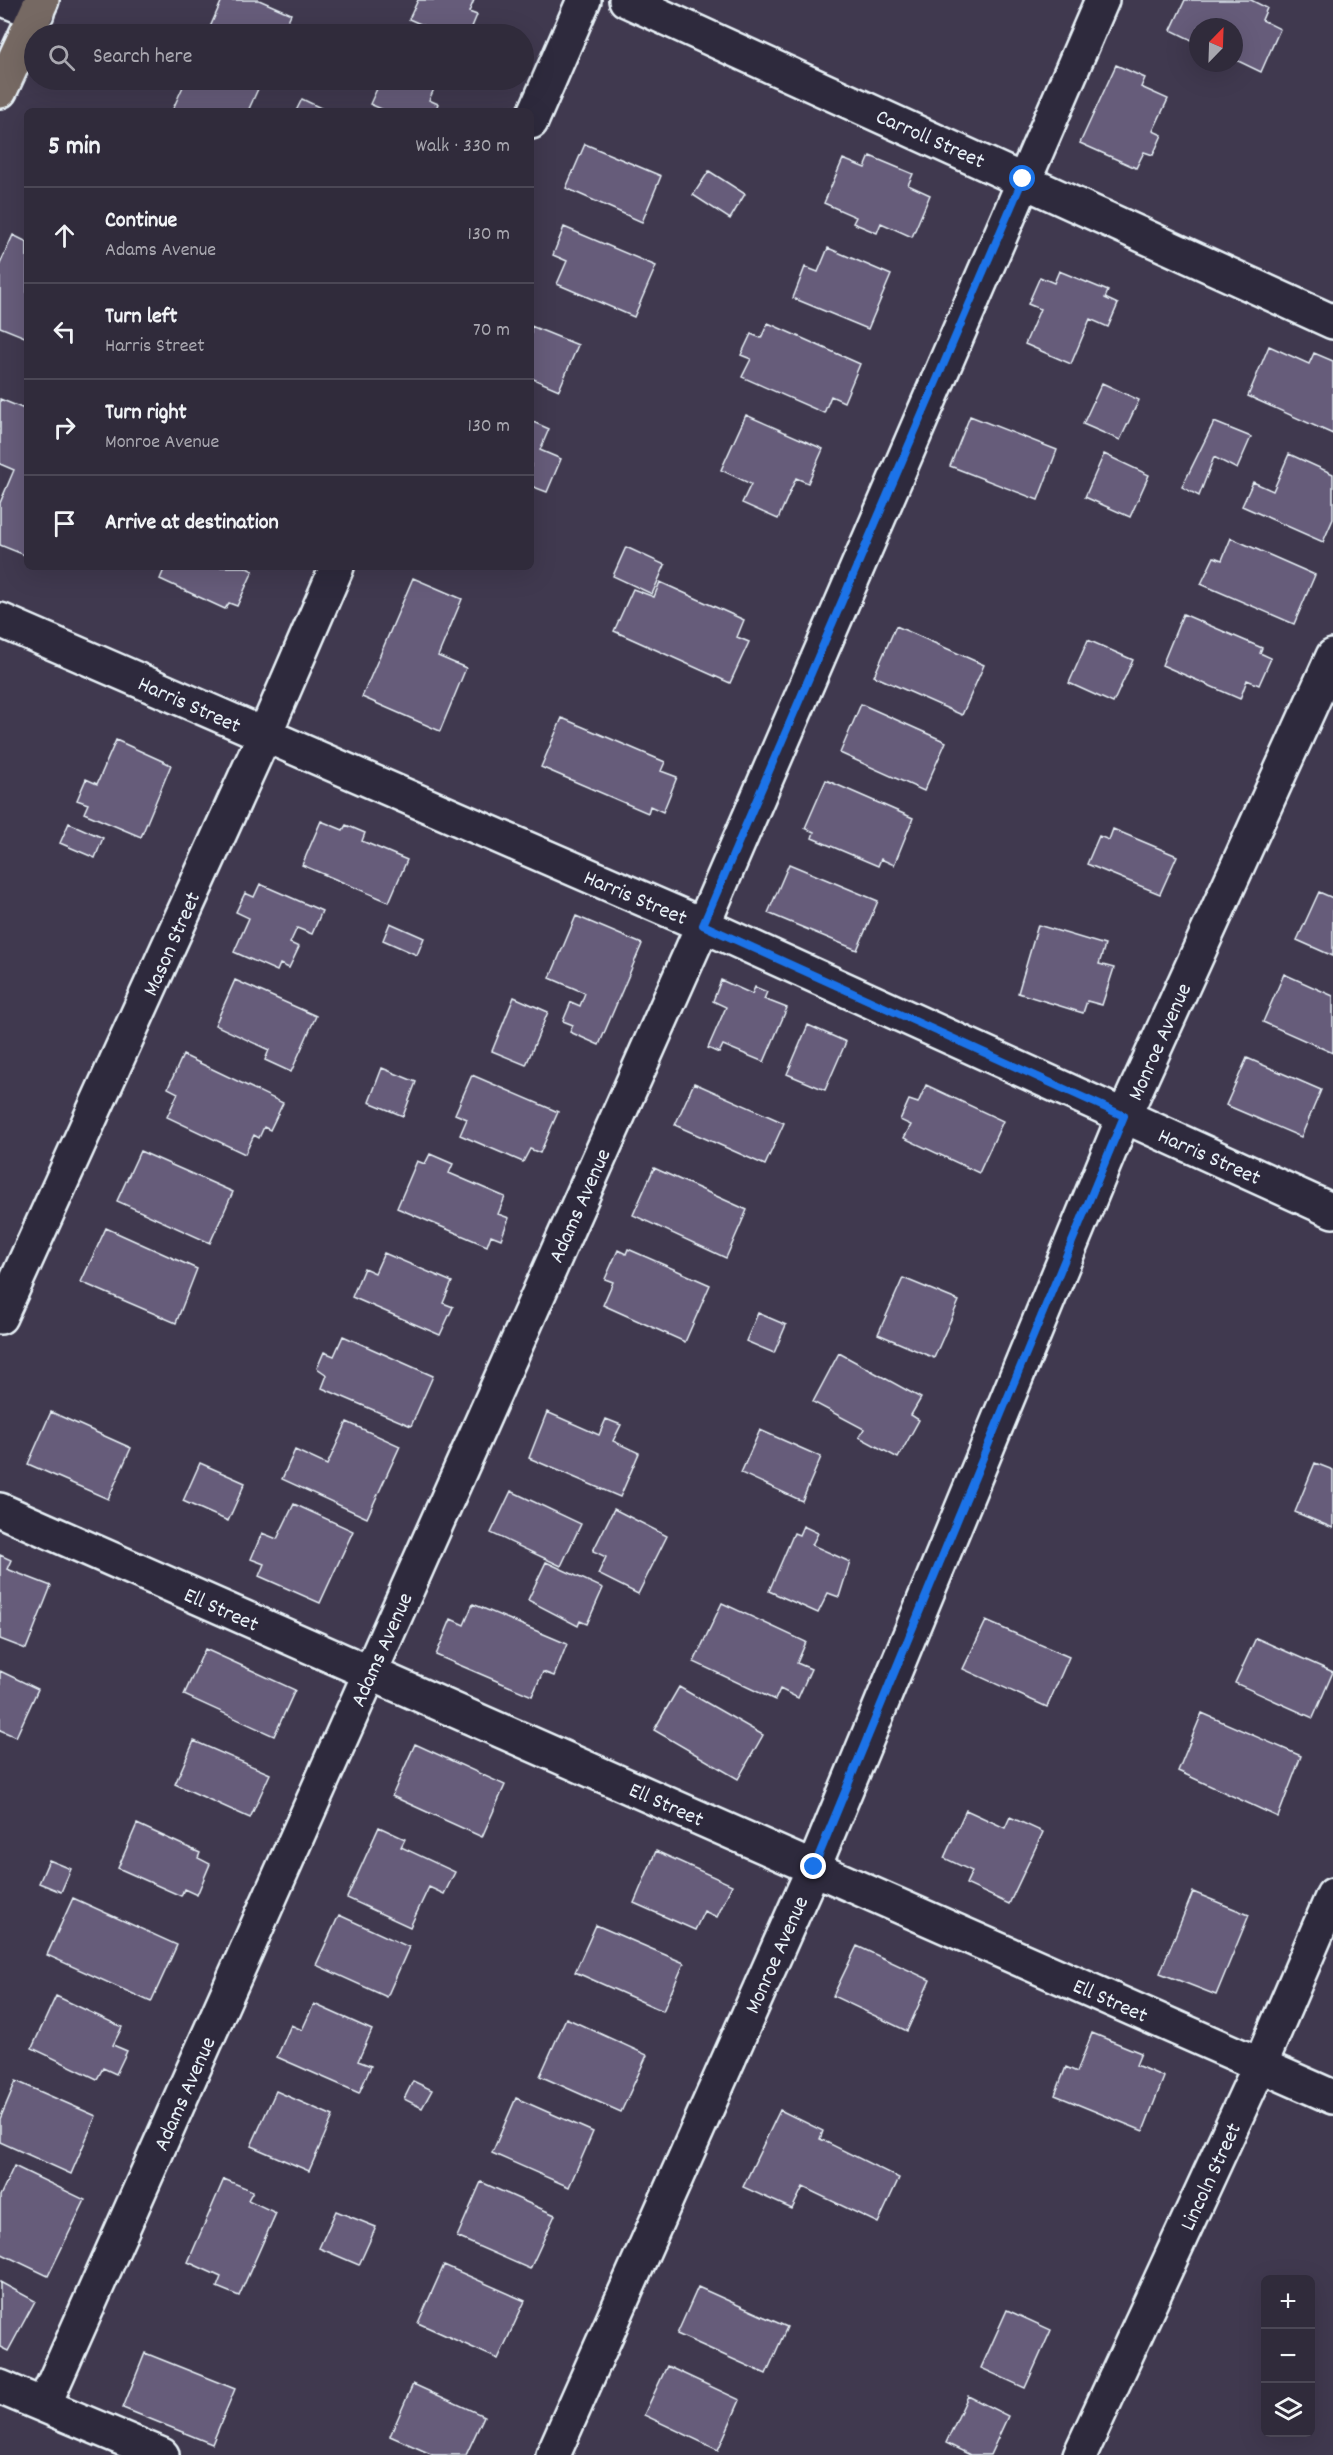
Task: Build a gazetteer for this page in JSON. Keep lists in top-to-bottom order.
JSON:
{
  "streets": {
    "street": [
      "Carroll Street",
      "Harris Street",
      "Mason Street",
      "Monroe Avenue",
      "Adams Avenue",
      "Ell Street",
      "Lincoln Street"
    ]
  },
  "crossings": [
    ["Carroll Street", "Adams Avenue"],
    ["Harris Street", "Mason Street"],
    ["Harris Street", "Monroe Avenue"],
    ["Harris Street", "Adams Avenue"],
    ["Monroe Avenue", "Ell Street"],
    ["Adams Avenue", "Ell Street"],
    ["Ell Street", "Lincoln Street"]
  ],
  "north": "top right",
  "page": {
    "search": "Search here",
    "heading": ["5 min", "Walk · 330 m"],
    "list": [
      ["Continue", "Adams Avenue", "130 m"],
      ["Turn left", "Harris Street", "70 m"],
      ["Turn right", "Monroe Avenue", "130 m"],
      "Arrive at destination"
    ],
    "map_buttons": ["+", "−"]
  }
}
